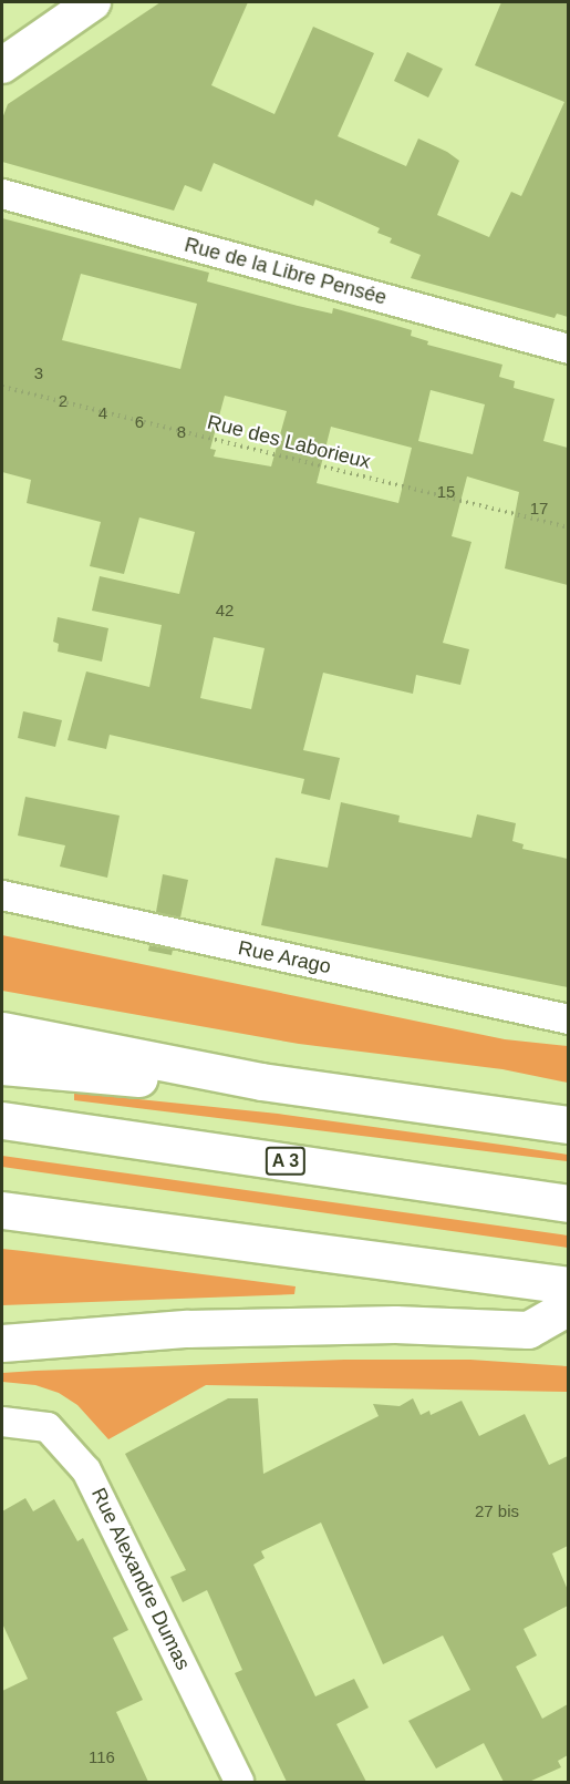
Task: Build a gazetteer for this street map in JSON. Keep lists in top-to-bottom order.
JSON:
{
  "streets": {
    "highway": ["A 3"],
    "street": ["Rue de la Libre Pensée", "Rue Arago", "Rue Alexandre Dumas"],
    "path": ["Rue des Laborieux"]
  },
  "house_numbers": [
    "3",
    "2",
    "4",
    "6",
    "8",
    "15",
    "17",
    "42",
    "27 bis",
    "116"
  ]
}
